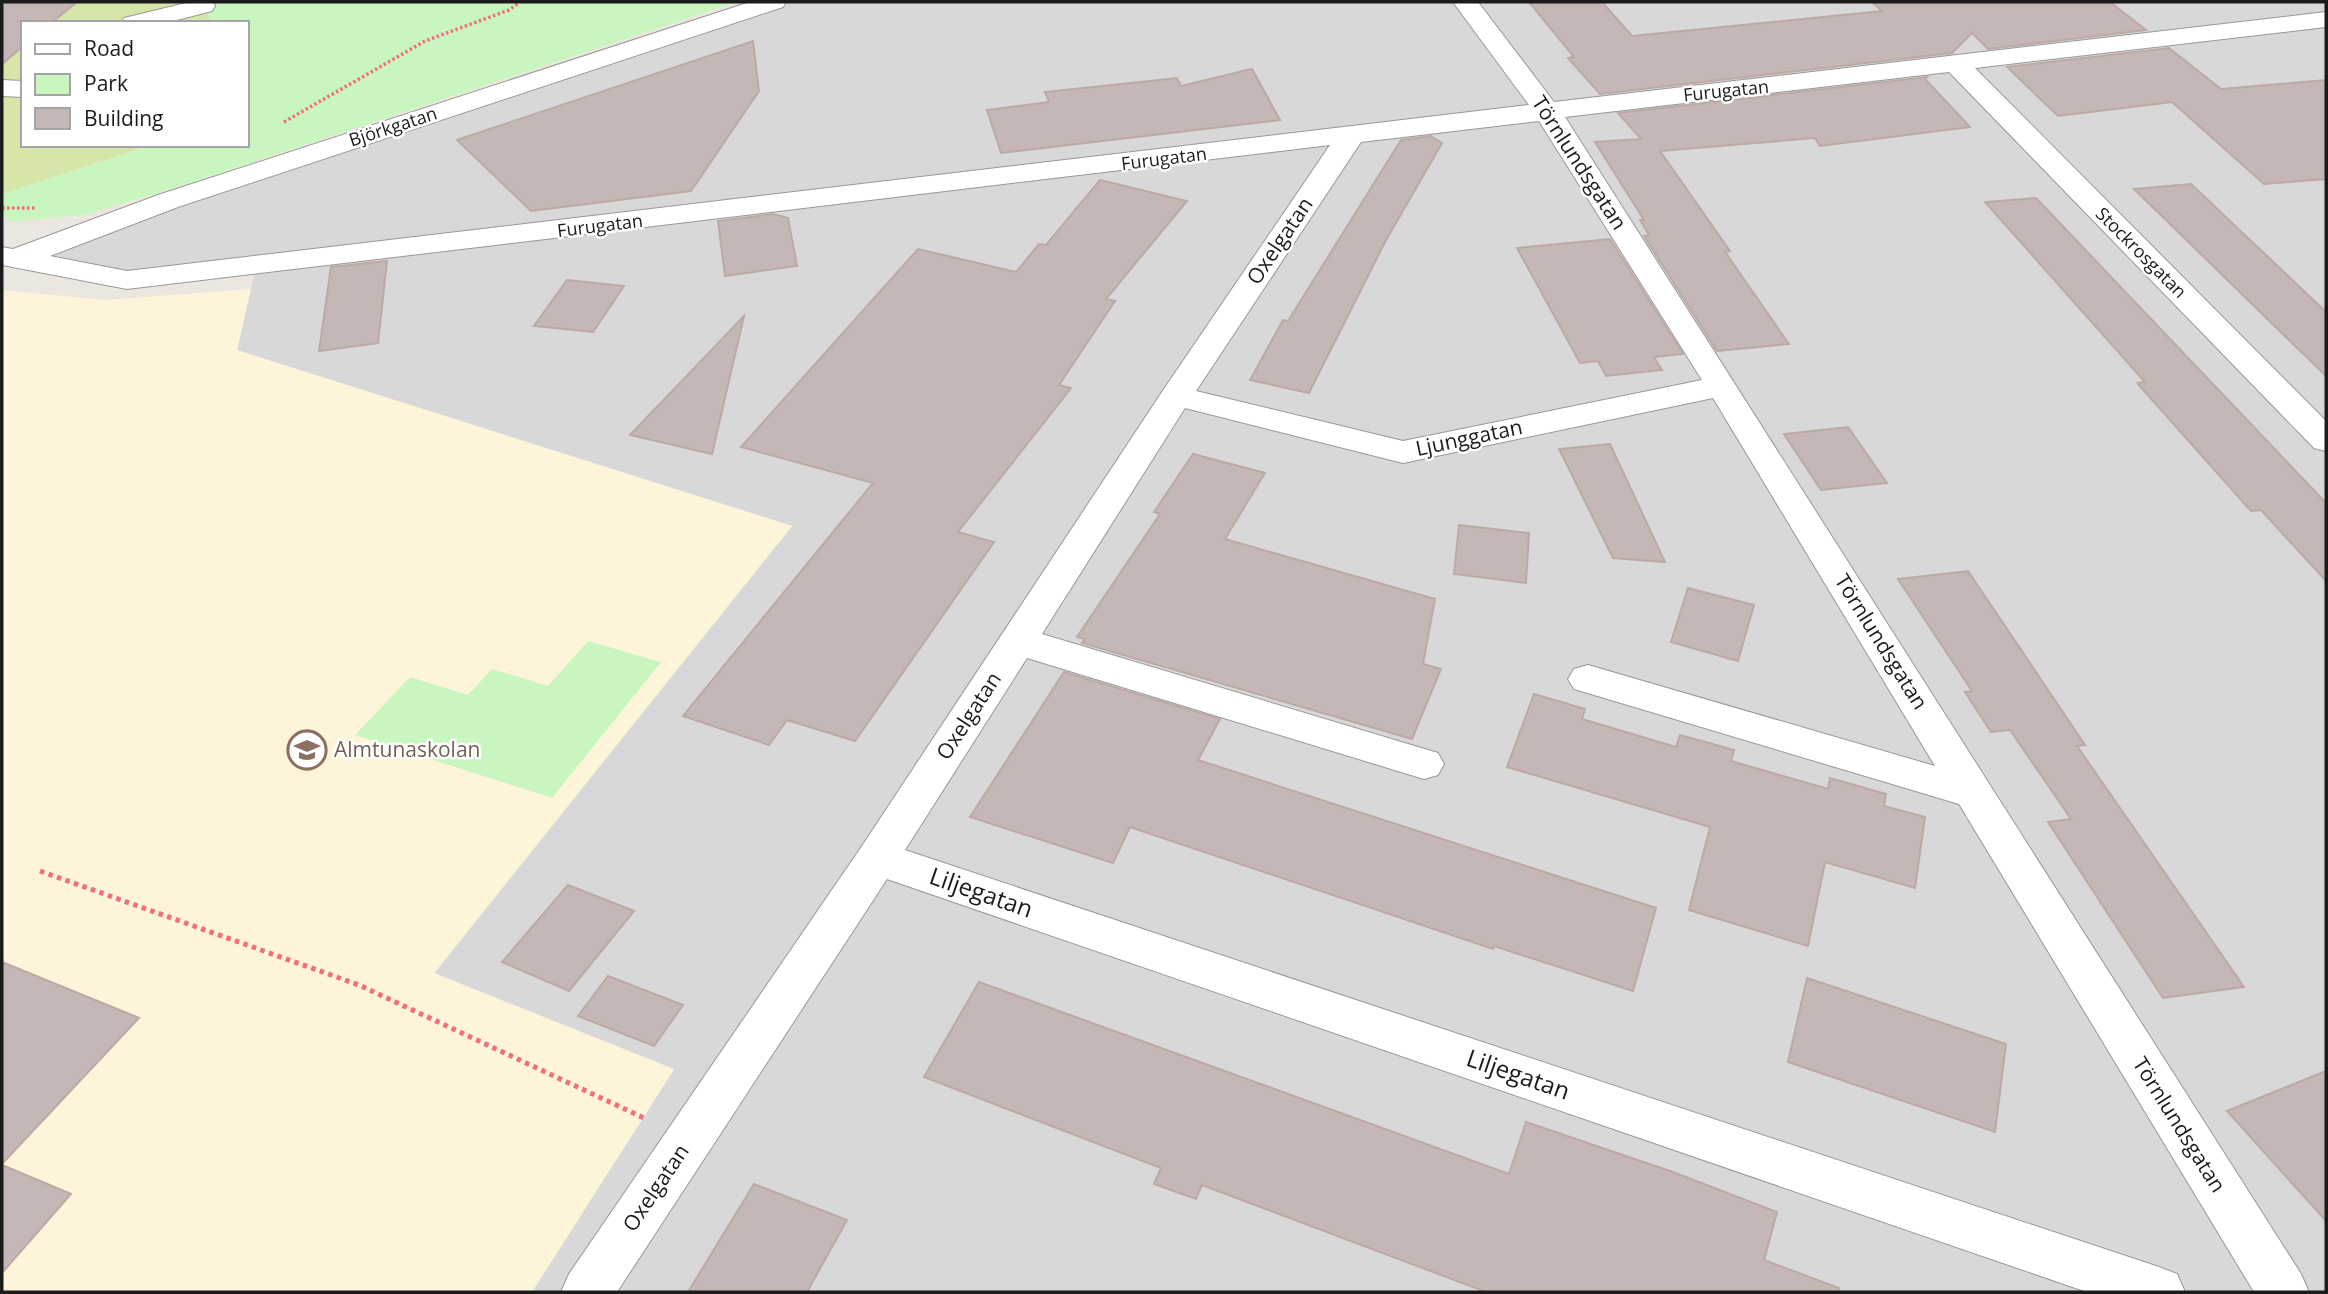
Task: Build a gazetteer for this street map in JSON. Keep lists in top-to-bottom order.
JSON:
{
  "streets": {
    "street": [
      "Furugatan",
      "Björkgatan",
      "Törnlundsgatan",
      "Oxelgatan",
      "Stockrosgatan",
      "Ljunggatan",
      "Liljegatan"
    ]
  },
  "crossings": [
    ["Furugatan", "Björkgatan"],
    ["Furugatan", "Törnlundsgatan"],
    ["Furugatan", "Oxelgatan"],
    ["Furugatan", "Stockrosgatan"],
    ["Törnlundsgatan", "Ljunggatan"],
    ["Oxelgatan", "Ljunggatan"],
    ["Oxelgatan", "Liljegatan"]
  ],
  "places": {
    "school or university": ["Almtunaskolan"]
  },
  "legend": ["Road", "Park", "Building"]
}
